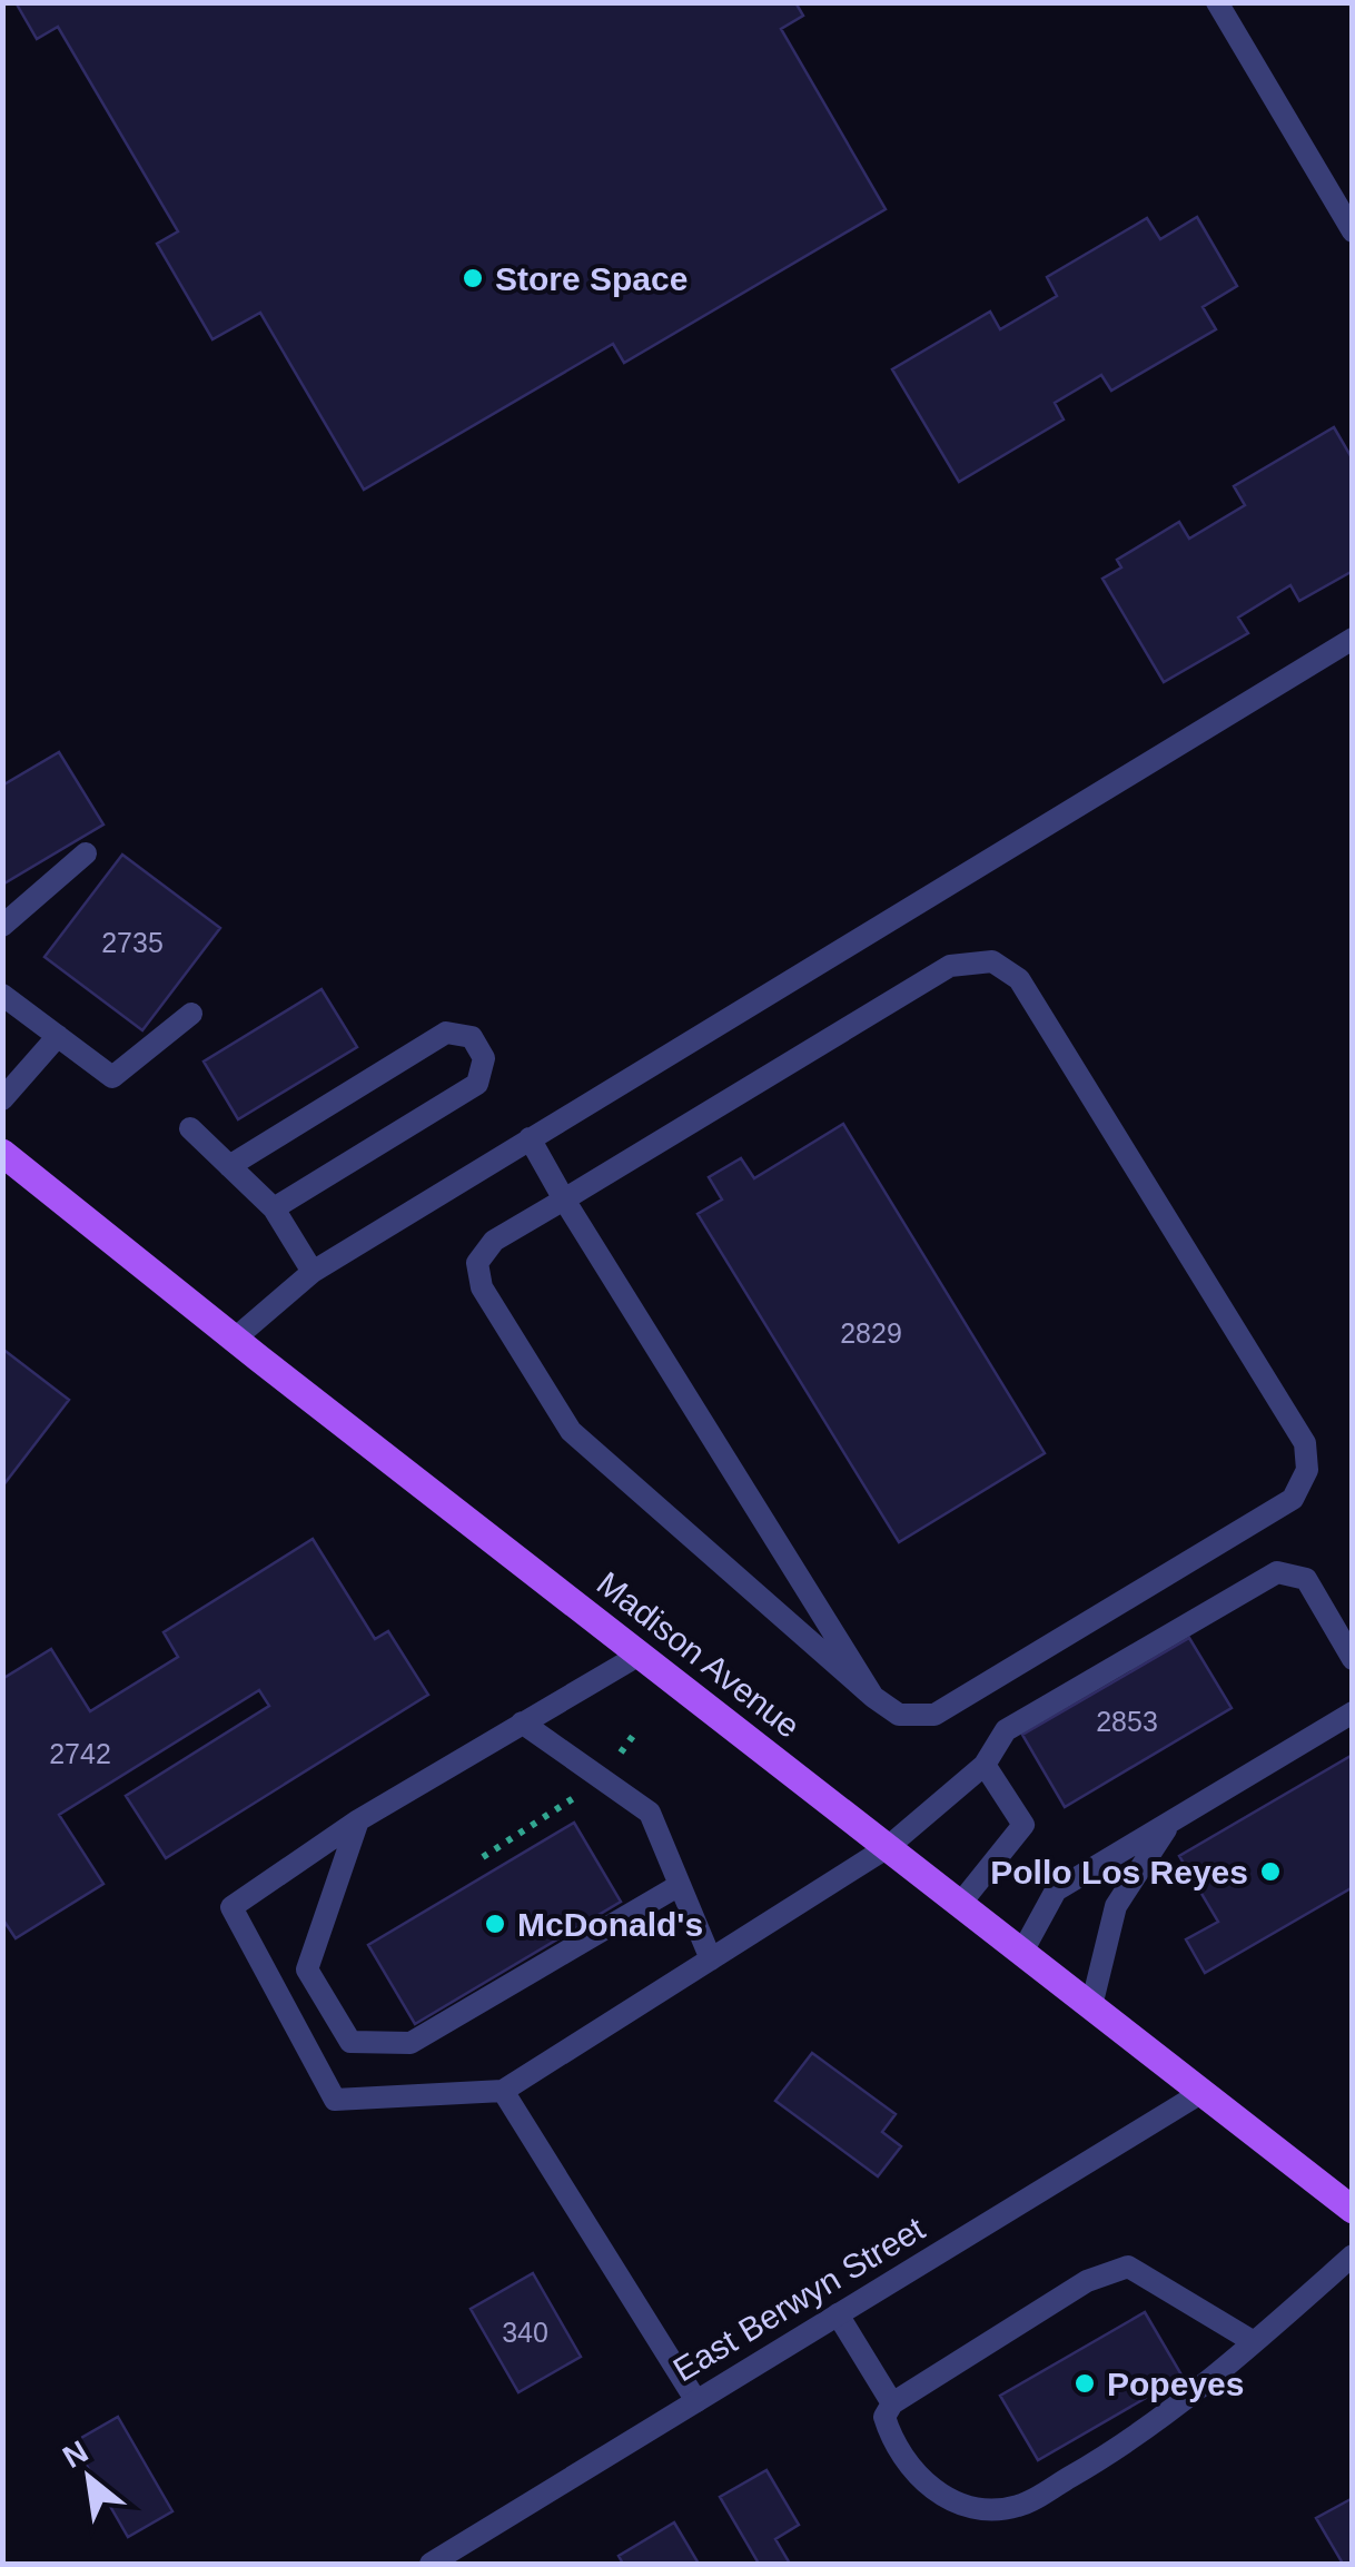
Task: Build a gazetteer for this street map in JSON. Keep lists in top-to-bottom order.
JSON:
{
  "streets": {
    "main road": ["Madison Avenue"],
    "street": ["East Berwyn Street"]
  },
  "crossings": [
    ["Madison Avenue", "East Berwyn Street"]
  ],
  "places": [
    "Store Space",
    "Pollo Los Reyes",
    "McDonald's",
    "Popeyes"
  ],
  "house_numbers": [
    "2735",
    "2829",
    "2853",
    "2742",
    "340"
  ],
  "north": "top left"
}
